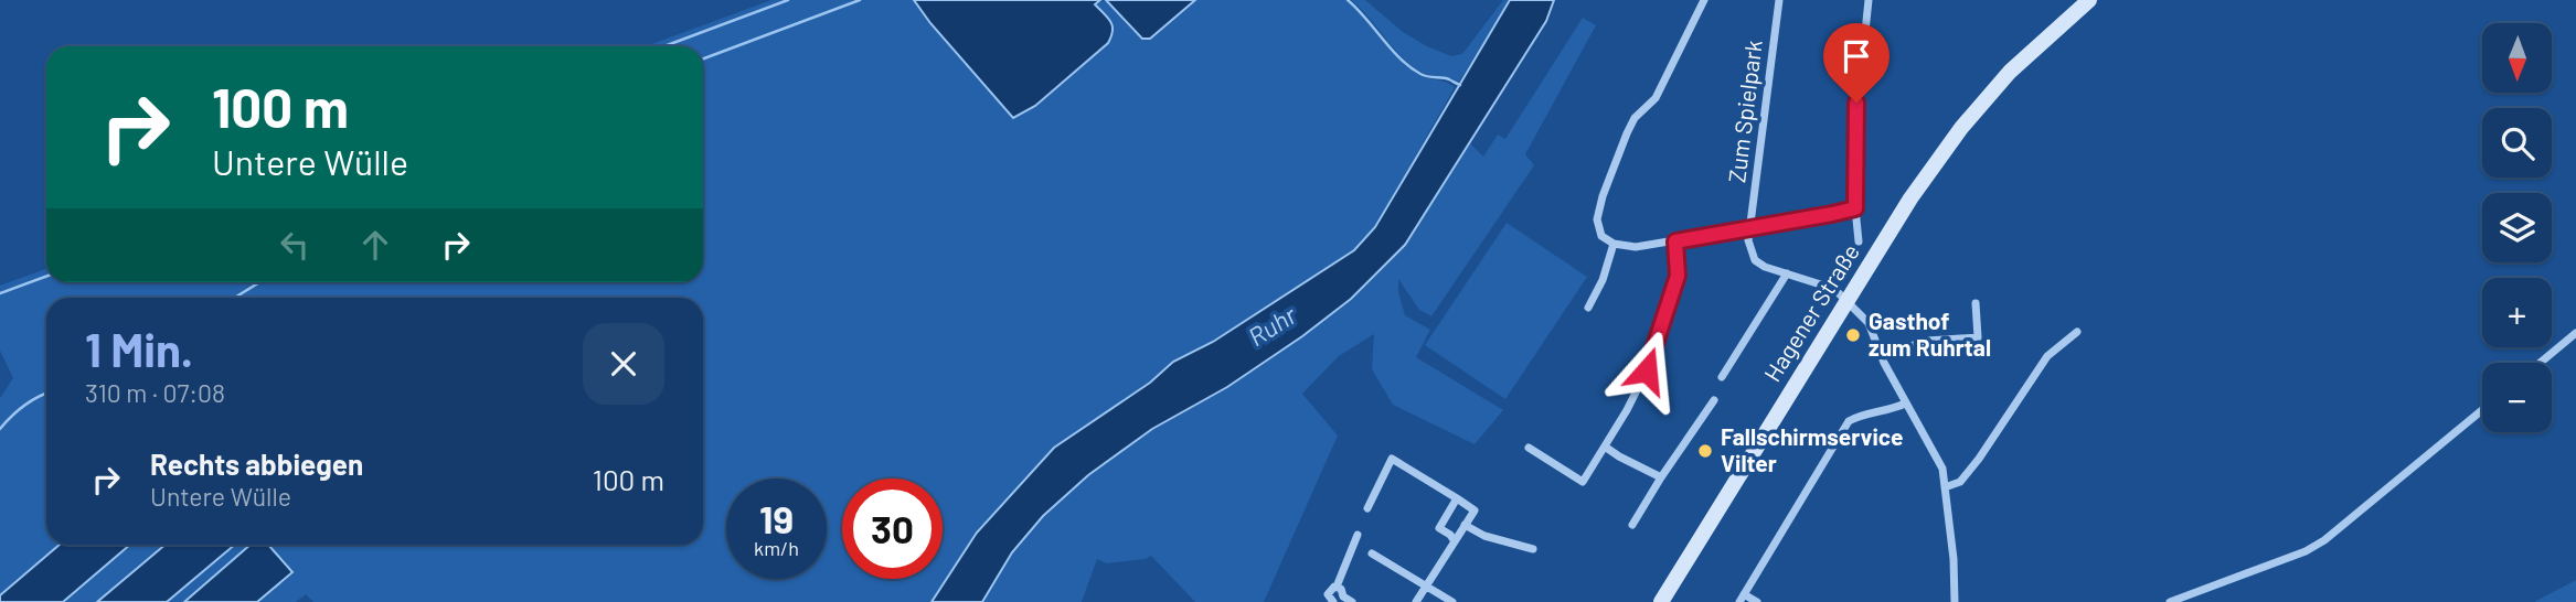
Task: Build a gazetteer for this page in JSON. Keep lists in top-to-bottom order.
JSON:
{
  "streets": {
    "main road": ["Hagener Straße"],
    "street": ["Zum Spielpark"]
  },
  "water": ["Ruhr"],
  "places": ["Gasthof zum Ruhrtal", "Fallschirmservice Vilter"],
  "north": "bottom",
  "page": {
    "map_buttons": ["+", "−"],
    "turn": ["100 m", "Untere Wülle"],
    "heading": ["1 Min.", "310 m · 07:08"],
    "list": [
      {
        "name": "Rechts abbiegen",
        "note": "Untere Wülle",
        "value": "100 m"
      }
    ],
    "speed": "19 km/h",
    "limit": "30"
  }
}
